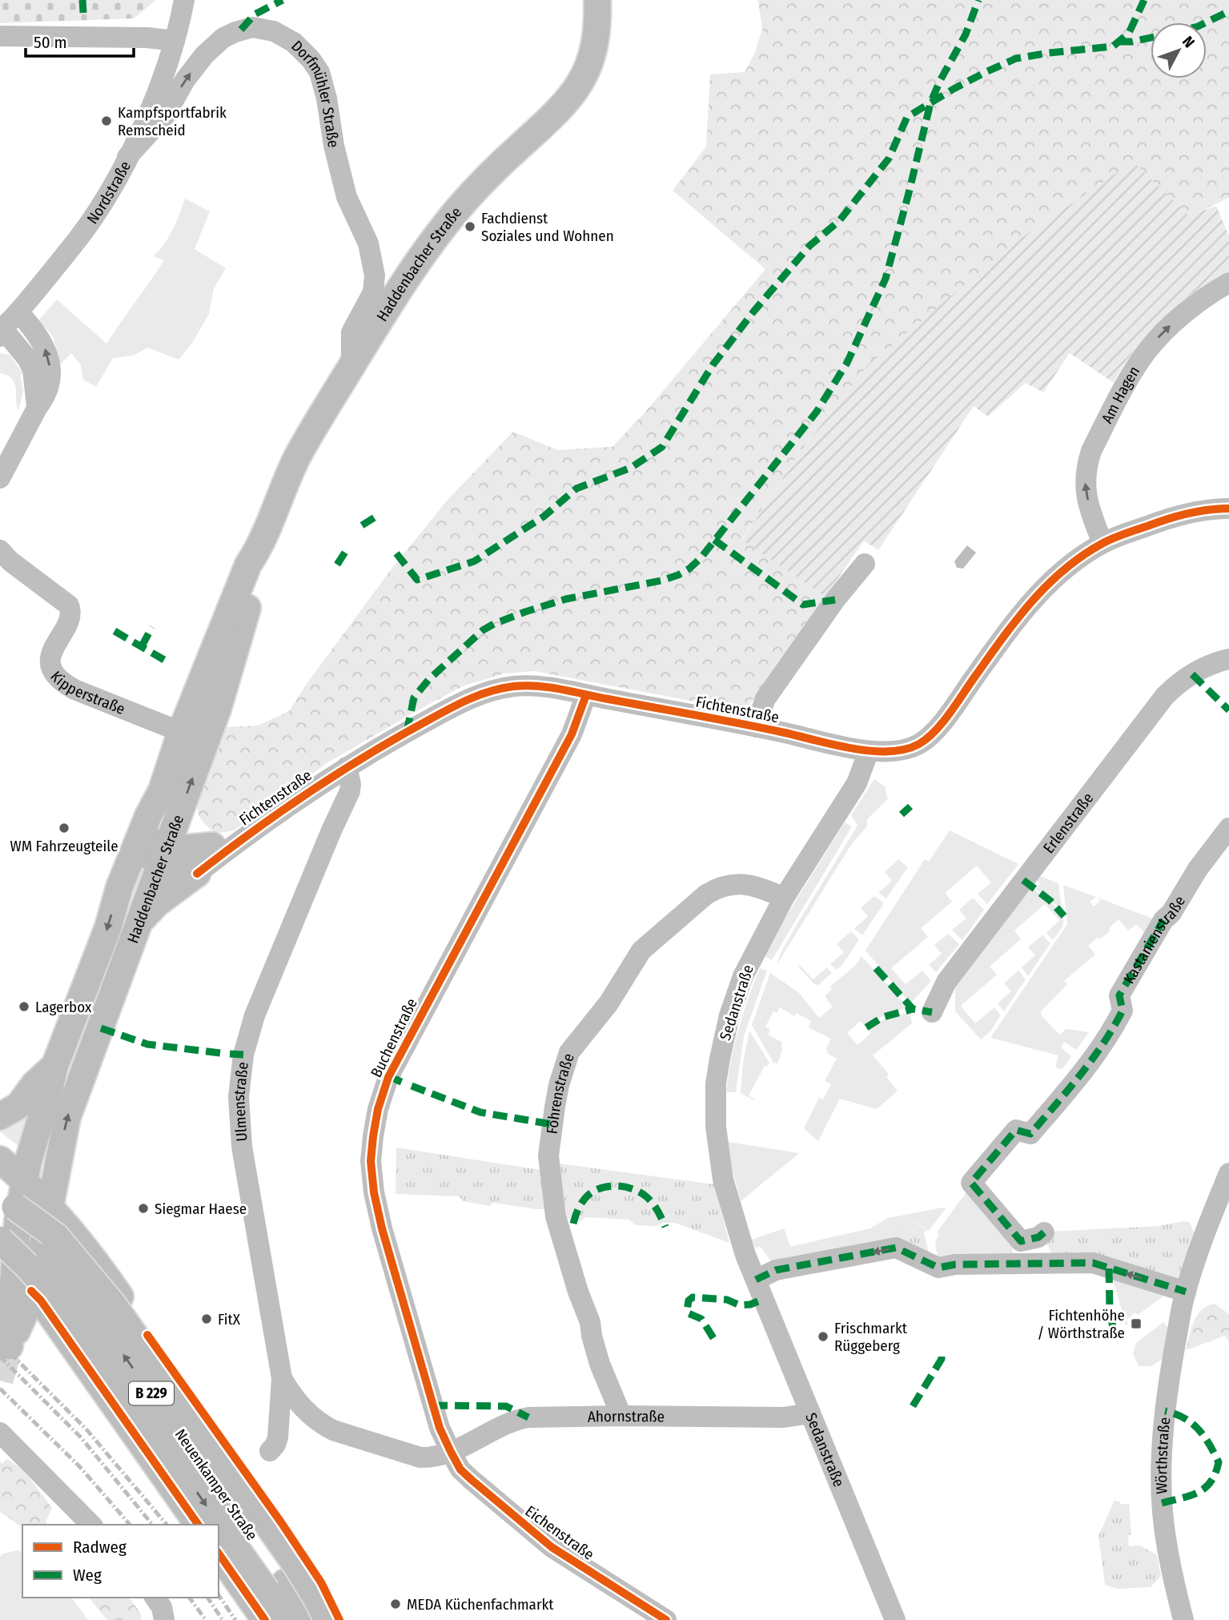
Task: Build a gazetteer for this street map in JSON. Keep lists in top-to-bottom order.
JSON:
{
  "streets": {
    "main road": ["Haddenbacher Straße", "B 229", "Neuenkamper Straße"],
    "street": [
      "Dorfmühler Straße",
      "Nordstraße",
      "Am Hagen",
      "Kipperstraße",
      "Fichtenstraße",
      "Erlenstraße",
      "Kastanienstraße",
      "Sedanstraße",
      "Buchenstraße",
      "Föhrenstraße",
      "Ulmenstraße",
      "Ahornstraße",
      "Wörthstraße",
      "Eichenstraße"
    ]
  },
  "crossings": [
    ["Dorfmühler Straße", "Nordstraße"],
    ["Dorfmühler Straße", "Haddenbacher Straße"],
    ["Haddenbacher Straße", "Kipperstraße"],
    ["Haddenbacher Straße", "B 229"],
    ["Am Hagen", "Fichtenstraße"],
    ["Fichtenstraße", "Sedanstraße"],
    ["Fichtenstraße", "Buchenstraße"],
    ["Fichtenstraße", "Ulmenstraße"],
    ["Sedanstraße", "Föhrenstraße"],
    ["Sedanstraße", "Ahornstraße"],
    ["Buchenstraße", "Ahornstraße"],
    ["Buchenstraße", "Eichenstraße"],
    ["Föhrenstraße", "Ahornstraße"],
    ["Ahornstraße", "Eichenstraße"]
  ],
  "one_way": ["Am Hagen"],
  "places": {
    "other": [
      "Kampfsportfabrik Remscheid",
      "Fachdienst Soziales und Wohnen",
      "WM Fahrzeugteile",
      "Lagerbox",
      "Siegmar Haese",
      "FitX",
      "Frischmarkt Rüggeberg",
      "MEDA Küchenfachmarkt"
    ],
    "transit": ["Fichtenhöhe / Wörthstraße"]
  },
  "legend": ["Radweg", "Weg"],
  "scale_bar": "50 m",
  "north": "top right"
}
